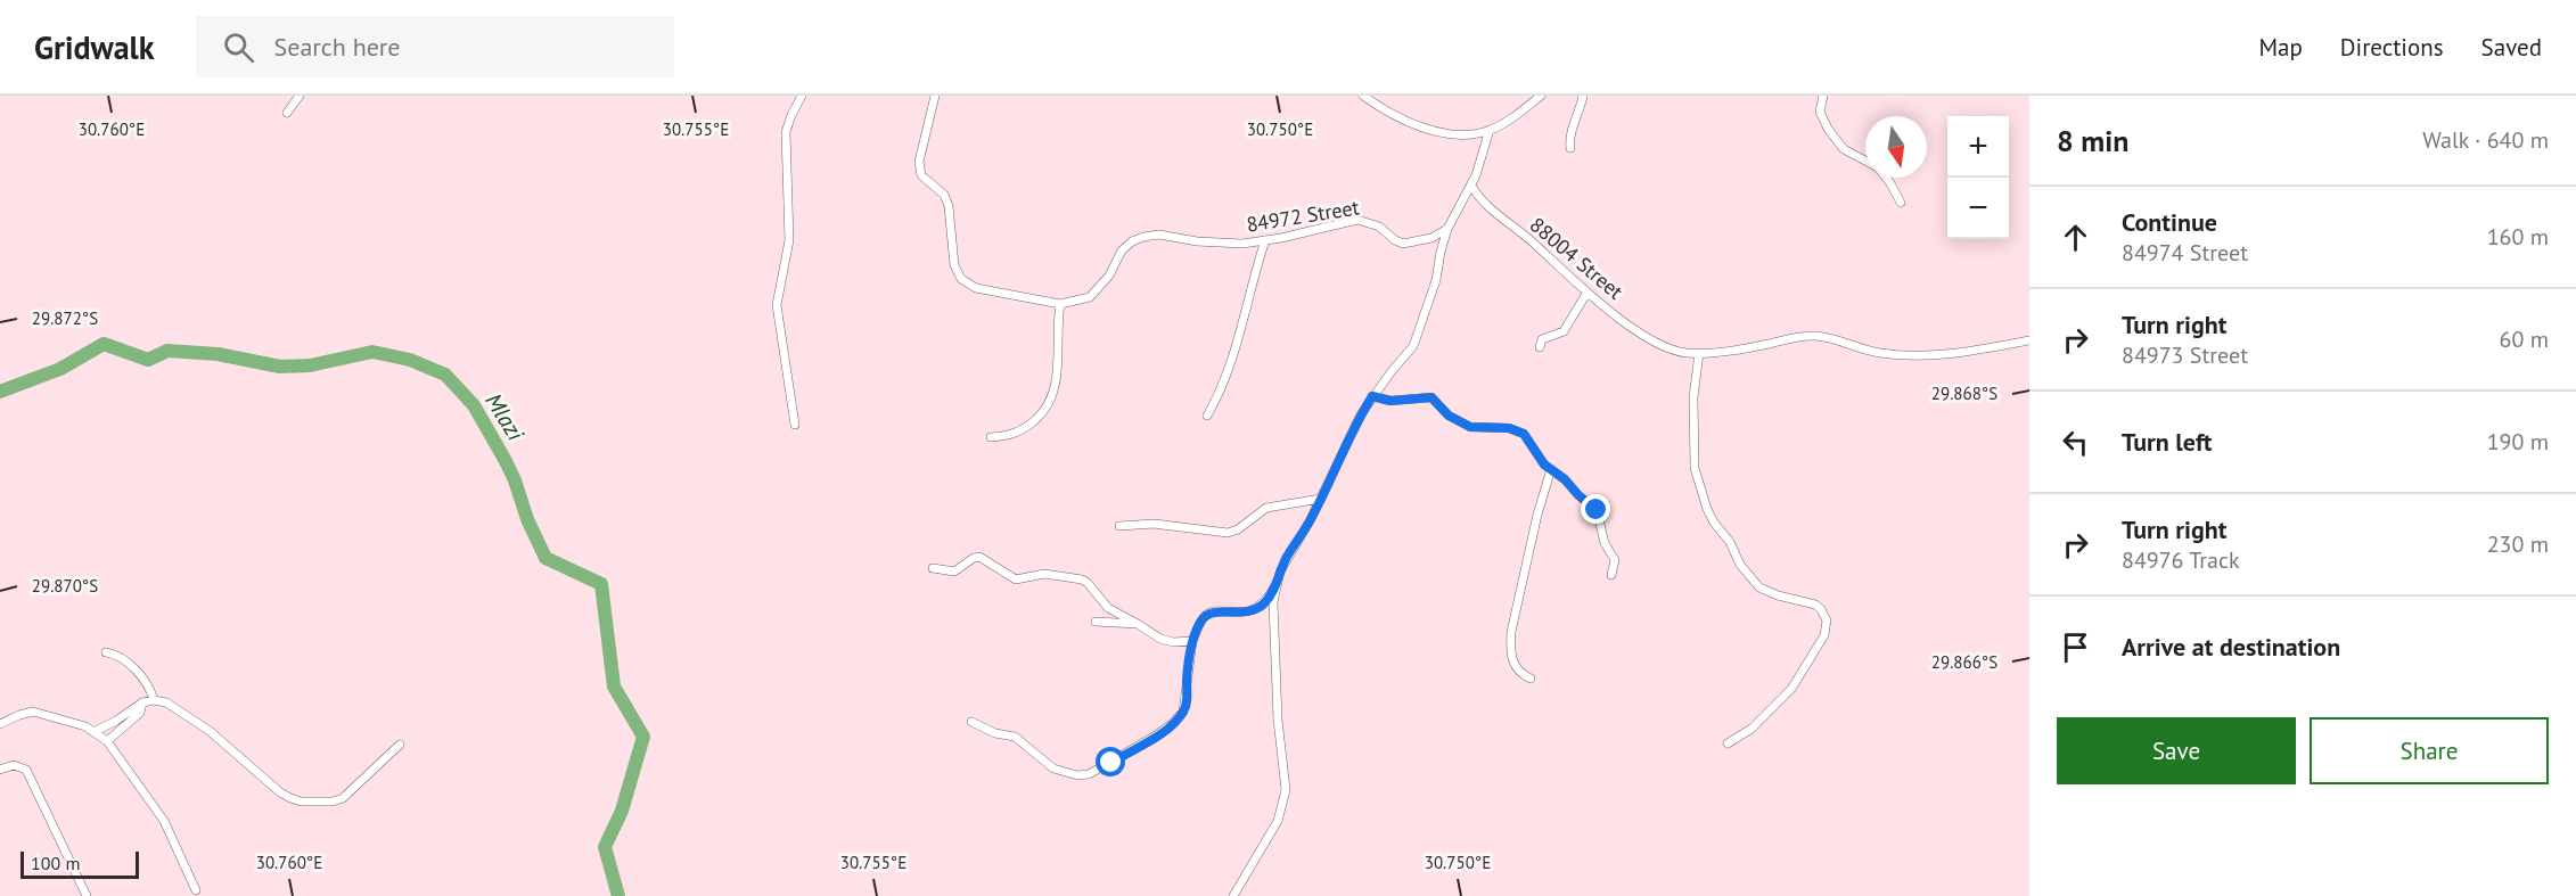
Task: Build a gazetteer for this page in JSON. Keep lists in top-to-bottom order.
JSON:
{
  "streets": {
    "street": ["84972 Street", "88004 Street"]
  },
  "water": ["Mlazi"],
  "scale_bar": "100 m",
  "north": "bottom",
  "page": {
    "header": "Gridwalk",
    "search": "Search here",
    "nav": ["Map", "Directions", "Saved"],
    "heading": ["8 min", "Walk · 640 m"],
    "map_buttons": ["+", "−"],
    "list": [
      ["Continue", "84974 Street", "160 m"],
      ["Turn right", "84973 Street", "60 m"],
      ["Turn left", "190 m"],
      ["Turn right", "84976 Track", "230 m"],
      "Arrive at destination"
    ],
    "buttons": ["Save", "Share"],
    "scale": "100 m"
  },
  "coordinates": [
    "30.760°E",
    "30.755°E",
    "30.750°E",
    "29.872°S",
    "29.868°S",
    "29.870°S",
    "29.866°S"
  ]
}
